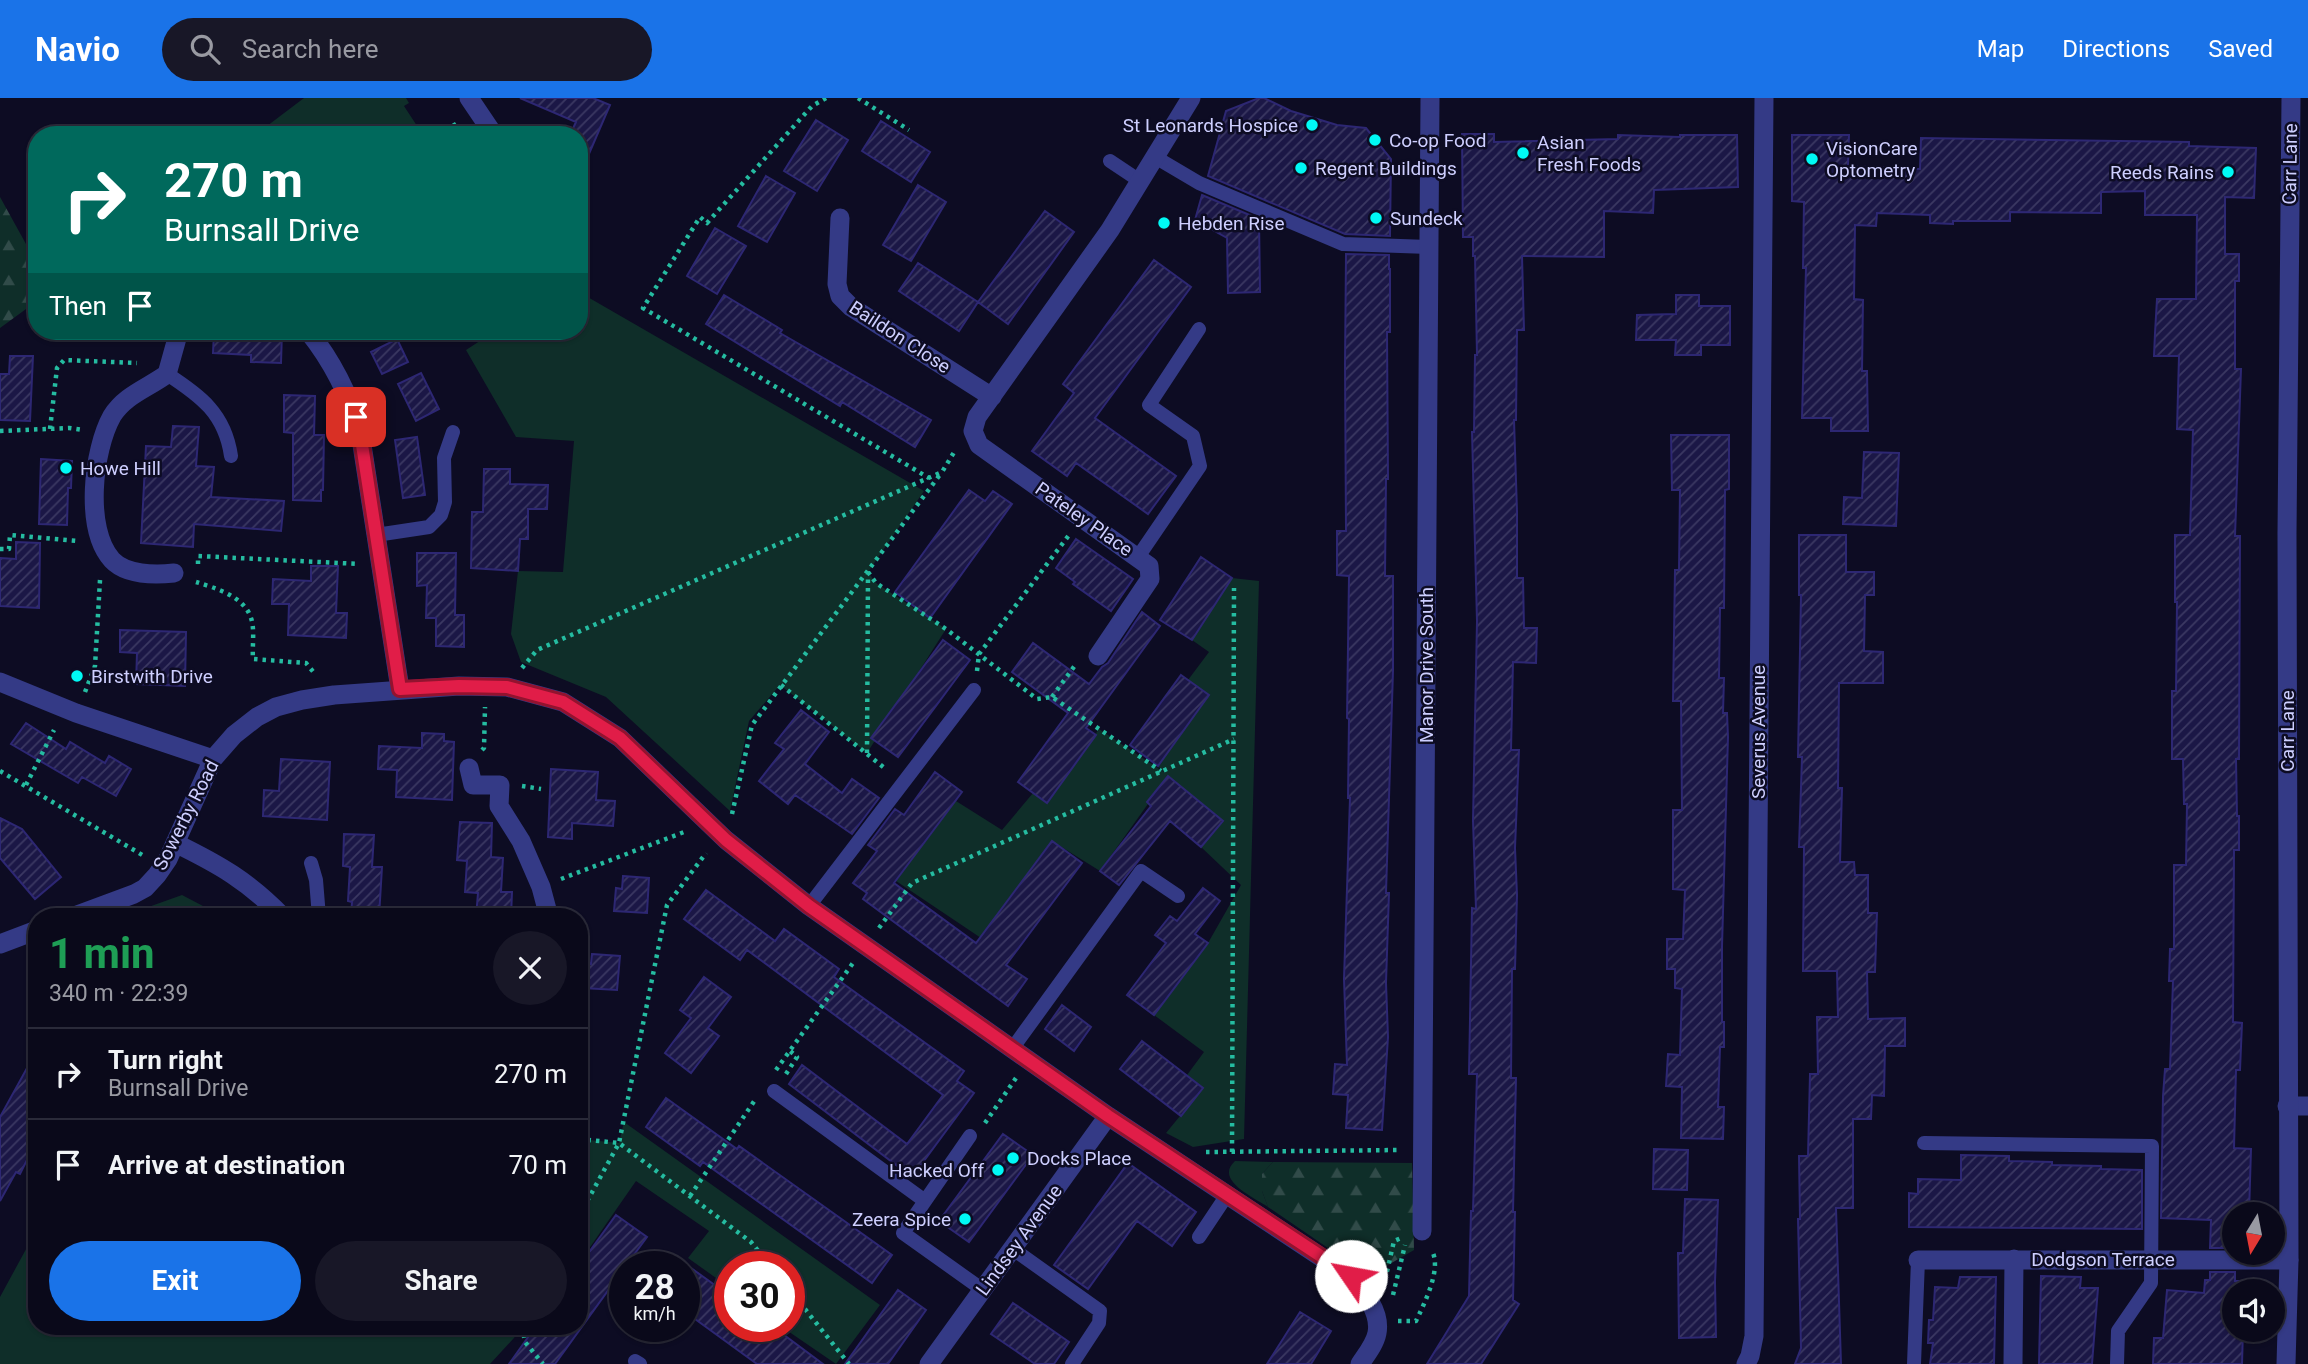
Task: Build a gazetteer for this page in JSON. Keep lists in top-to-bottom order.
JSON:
{
  "streets": {
    "street": [
      "Carr Lane",
      "Baildon Close",
      "Pateley Place",
      "Manor Drive South",
      "Severus Avenue",
      "Sowerby Road",
      "Lindsey Avenue",
      "Dodgson Terrace"
    ]
  },
  "crossings": [
    ["Carr Lane", "Dodgson Terrace"],
    ["Sowerby Road", "Lindsey Avenue"]
  ],
  "places": [
    "St Leonards Hospice",
    "Co-op Food",
    "Asian Fresh Foods",
    "VisionCare Optometry",
    "Regent Buildings",
    "Reeds Rains",
    "Sundeck",
    "Hebden Rise",
    "Howe Hill",
    "Birstwith Drive",
    "Docks Place",
    "Hacked Off",
    "Zeera Spice"
  ],
  "north": "bottom",
  "page": {
    "header": "Navio",
    "search": "Search here",
    "nav": ["Map", "Directions", "Saved"],
    "turn": ["270 m", "Burnsall Drive"],
    "then": "Then",
    "heading": ["1 min", "340 m · 22:39"],
    "list": [
      {
        "name": "Turn right",
        "note": "Burnsall Drive",
        "value": "270 m"
      },
      {
        "name": "Arrive at destination",
        "value": "70 m"
      }
    ],
    "buttons": ["Exit", "Share"],
    "speed": "28 km/h",
    "limit": "30"
  }
}
